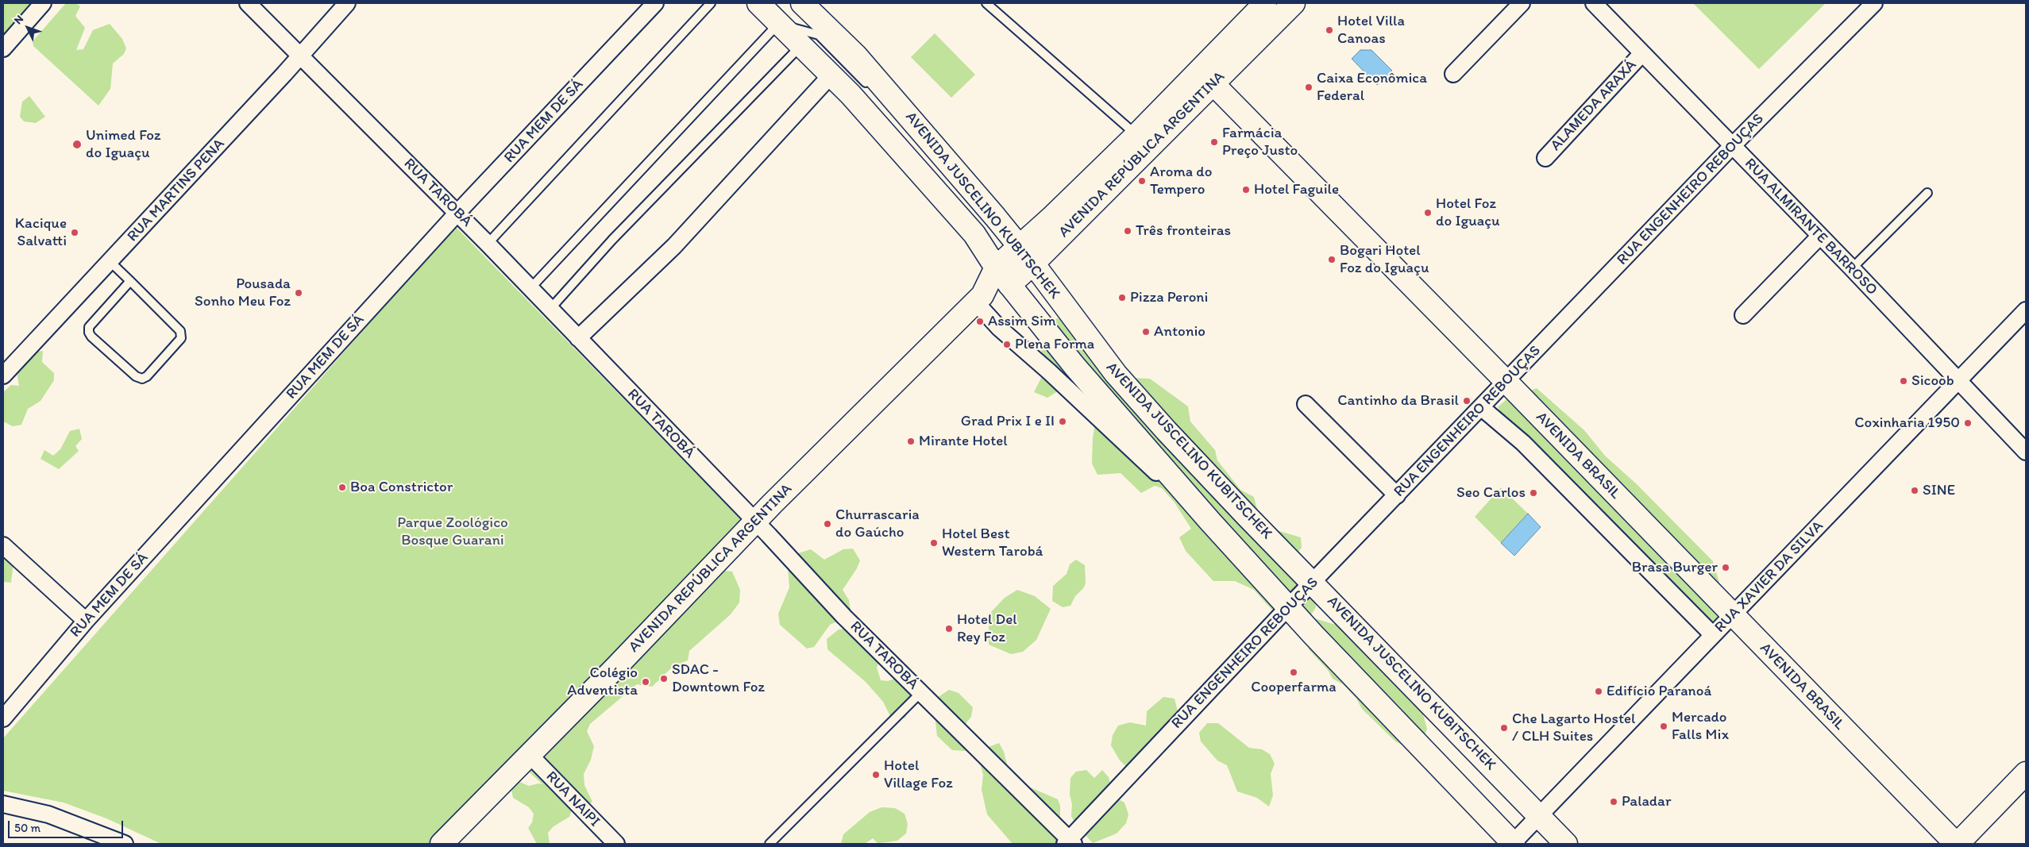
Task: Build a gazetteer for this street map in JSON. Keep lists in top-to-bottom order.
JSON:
{
  "streets": {
    "main road": ["AVENIDA REPÚBLICA ARGENTINA", "AVENIDA JUSCELINO KUBITSCHEK", "AVENIDA BRASIL"],
    "street": [
      "ALAMEDA ARAXÁ",
      "RUA MEM DE SÁ",
      "RUA ENGENHEIRO REBOUÇAS",
      "RUA MARTINS PENA",
      "RUA TAROBÁ",
      "RUA ALMIRANTE BARROSO",
      "RUA XAVIER DA SILVA",
      "RUA NAIPI"
    ]
  },
  "crossings": [
    ["ALAMEDA ARAXÁ", "RUA ALMIRANTE BARROSO"],
    ["RUA MEM DE SÁ", "RUA TAROBÁ"],
    ["AVENIDA REPÚBLICA ARGENTINA", "RUA TAROBÁ"],
    ["AVENIDA REPÚBLICA ARGENTINA", "AVENIDA JUSCELINO KUBITSCHEK"],
    ["AVENIDA REPÚBLICA ARGENTINA", "AVENIDA BRASIL"],
    ["AVENIDA REPÚBLICA ARGENTINA", "RUA NAIPI"],
    ["RUA ENGENHEIRO REBOUÇAS", "RUA TAROBÁ"],
    ["RUA ENGENHEIRO REBOUÇAS", "AVENIDA JUSCELINO KUBITSCHEK"],
    ["RUA ENGENHEIRO REBOUÇAS", "RUA ALMIRANTE BARROSO"],
    ["RUA ENGENHEIRO REBOUÇAS", "AVENIDA BRASIL"],
    ["RUA MARTINS PENA", "RUA TAROBÁ"],
    ["AVENIDA JUSCELINO KUBITSCHEK", "RUA XAVIER DA SILVA"],
    ["RUA ALMIRANTE BARROSO", "RUA XAVIER DA SILVA"],
    ["AVENIDA BRASIL", "RUA XAVIER DA SILVA"]
  ],
  "parks": ["Parque Zoológico Bosque Guarani"],
  "places": [
    "Hotel Villa Canoas",
    "Caixa Econômica Federal",
    "Farmácia Preço Justo",
    "Unimed Foz do Iguaçu",
    "Aroma do Tempero",
    "Hotel Faguile",
    "Hotel Foz do Iguaçu",
    "Três fronteiras",
    "Kacique Salvatti",
    "Bogari Hotel Foz do Iguaçu",
    "Pousada Sonho Meu Foz",
    "Pizza Peroni",
    "Assim Sim",
    "Antonio",
    "Plena Forma",
    "Sicoob",
    "Cantinho da Brasil",
    "Grad Prix I e II",
    "Coxinharia 1950",
    "Mirante Hotel",
    "Boa Constrictor",
    "SINE",
    "Seo Carlos",
    "Churrascaria do Gaúcho",
    "Hotel Best Western Tarobá",
    "Brasa Burger",
    "Hotel Del Rey Foz",
    "Cooperfarma",
    "SDAC - Downtown Foz",
    "Colégio Adventista",
    "Edifício Paranoá",
    "Mercado Falls Mix",
    "Che Lagarto Hostel / CLH Suites",
    "Hotel Village Foz",
    "Paladar"
  ],
  "scale_bar": "50 m",
  "north": "top left"
}
